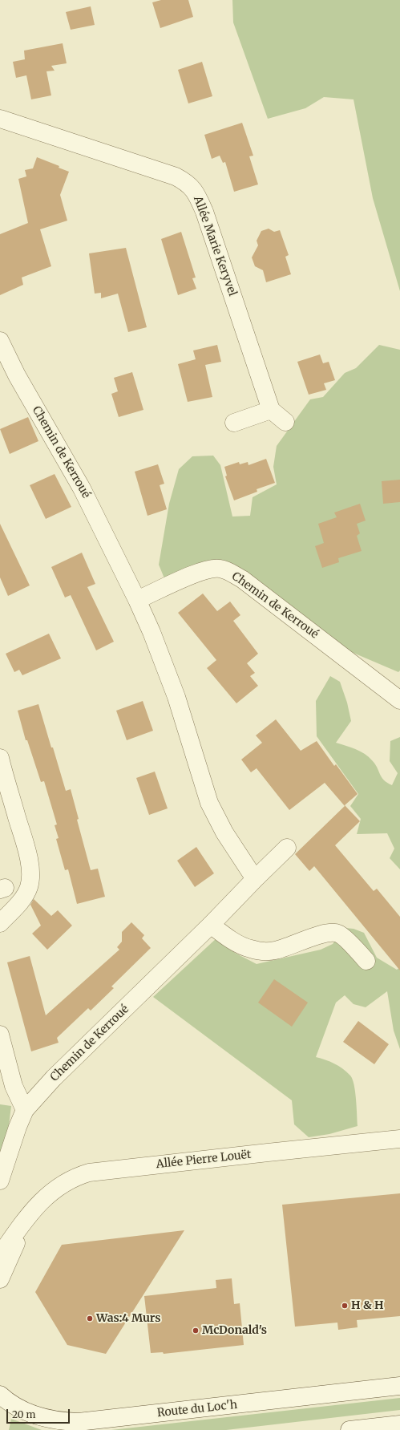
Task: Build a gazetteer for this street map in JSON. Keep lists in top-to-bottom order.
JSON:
{
  "streets": {
    "street": [
      "Allée Marie Keryvel",
      "Chemin de Kerroué",
      "Allée Pierre Louët",
      "Route du Loc'h"
    ]
  },
  "places": ["H & H", "Was:4 Murs", "McDonald's"],
  "scale_bar": "20 m"
}
